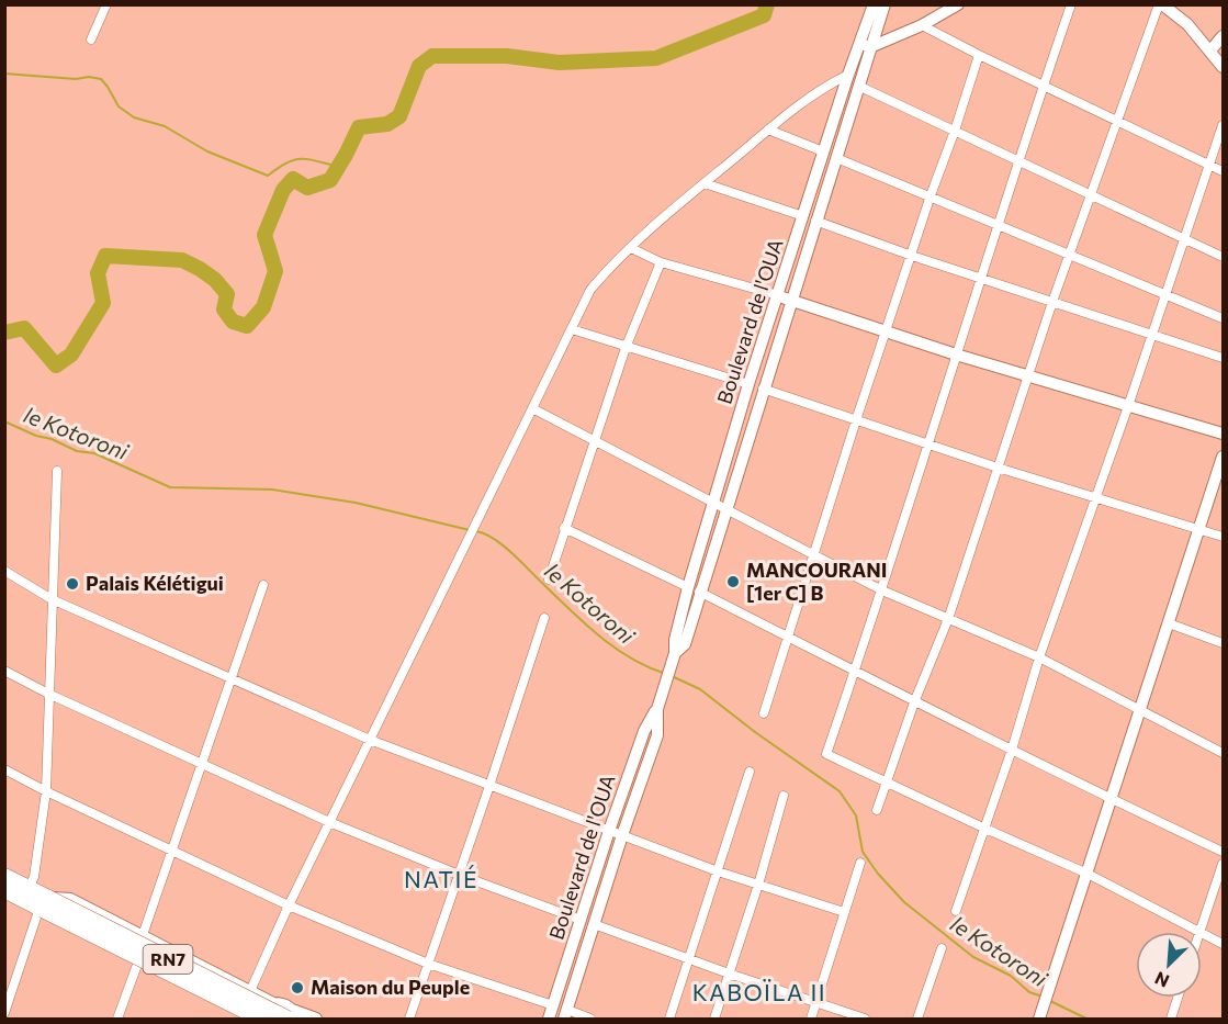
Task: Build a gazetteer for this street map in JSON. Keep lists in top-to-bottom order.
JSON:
{
  "streets": {
    "highway": ["RN7"],
    "main road": ["Boulevard de l'OUA"]
  },
  "districts": ["NATIÉ", "KABOÏLA II"],
  "water": ["le Kotoroni"],
  "places": ["MANCOURANI [1er C] B", "Palais Kélétigui", "Maison du Peuple"],
  "north": "bottom left"
}
